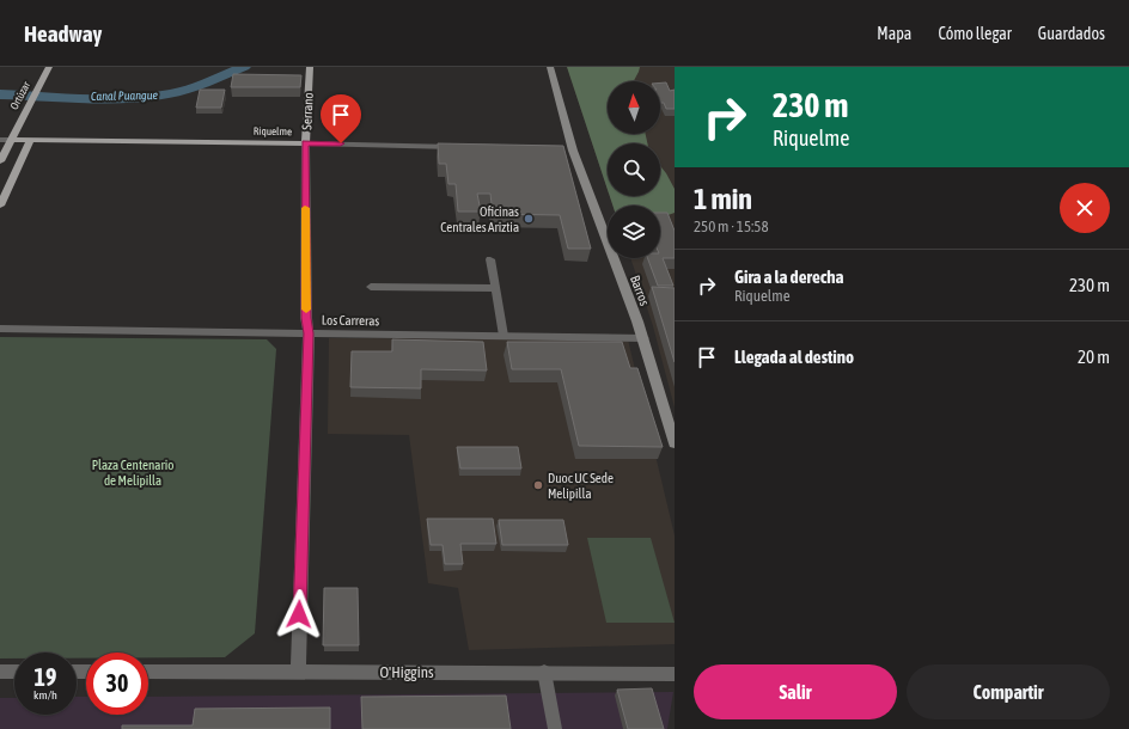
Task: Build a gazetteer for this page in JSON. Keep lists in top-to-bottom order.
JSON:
{
  "streets": {
    "main road": ["Ortúzar", "Serrano", "Riquelme"],
    "street": ["Barros", "Los Carreras", "O'Higgins"]
  },
  "crossings": [
    ["Ortúzar", "Riquelme"],
    ["Serrano", "Riquelme"],
    ["Serrano", "Los Carreras"],
    ["Serrano", "O'Higgins"],
    ["Barros", "Los Carreras"]
  ],
  "water": ["Canal Puangue"],
  "parks": ["Plaza Centenario de Melipilla"],
  "places": ["Oficinas Centrales Ariztia", "Duoc UC Sede Melipilla"],
  "north": "top",
  "page": {
    "header": "Headway",
    "nav": ["Mapa", "Cómo llegar", "Guardados"],
    "turn": ["230 m", "Riquelme"],
    "heading": ["1 min", "250 m · 15:58"],
    "list": [
      {
        "name": "Gira a la derecha",
        "note": "Riquelme",
        "value": "230 m"
      },
      {
        "name": "Llegada al destino",
        "value": "20 m"
      }
    ],
    "speed": "19 km/h",
    "limit": "30",
    "buttons": ["Salir", "Compartir"]
  }
}
